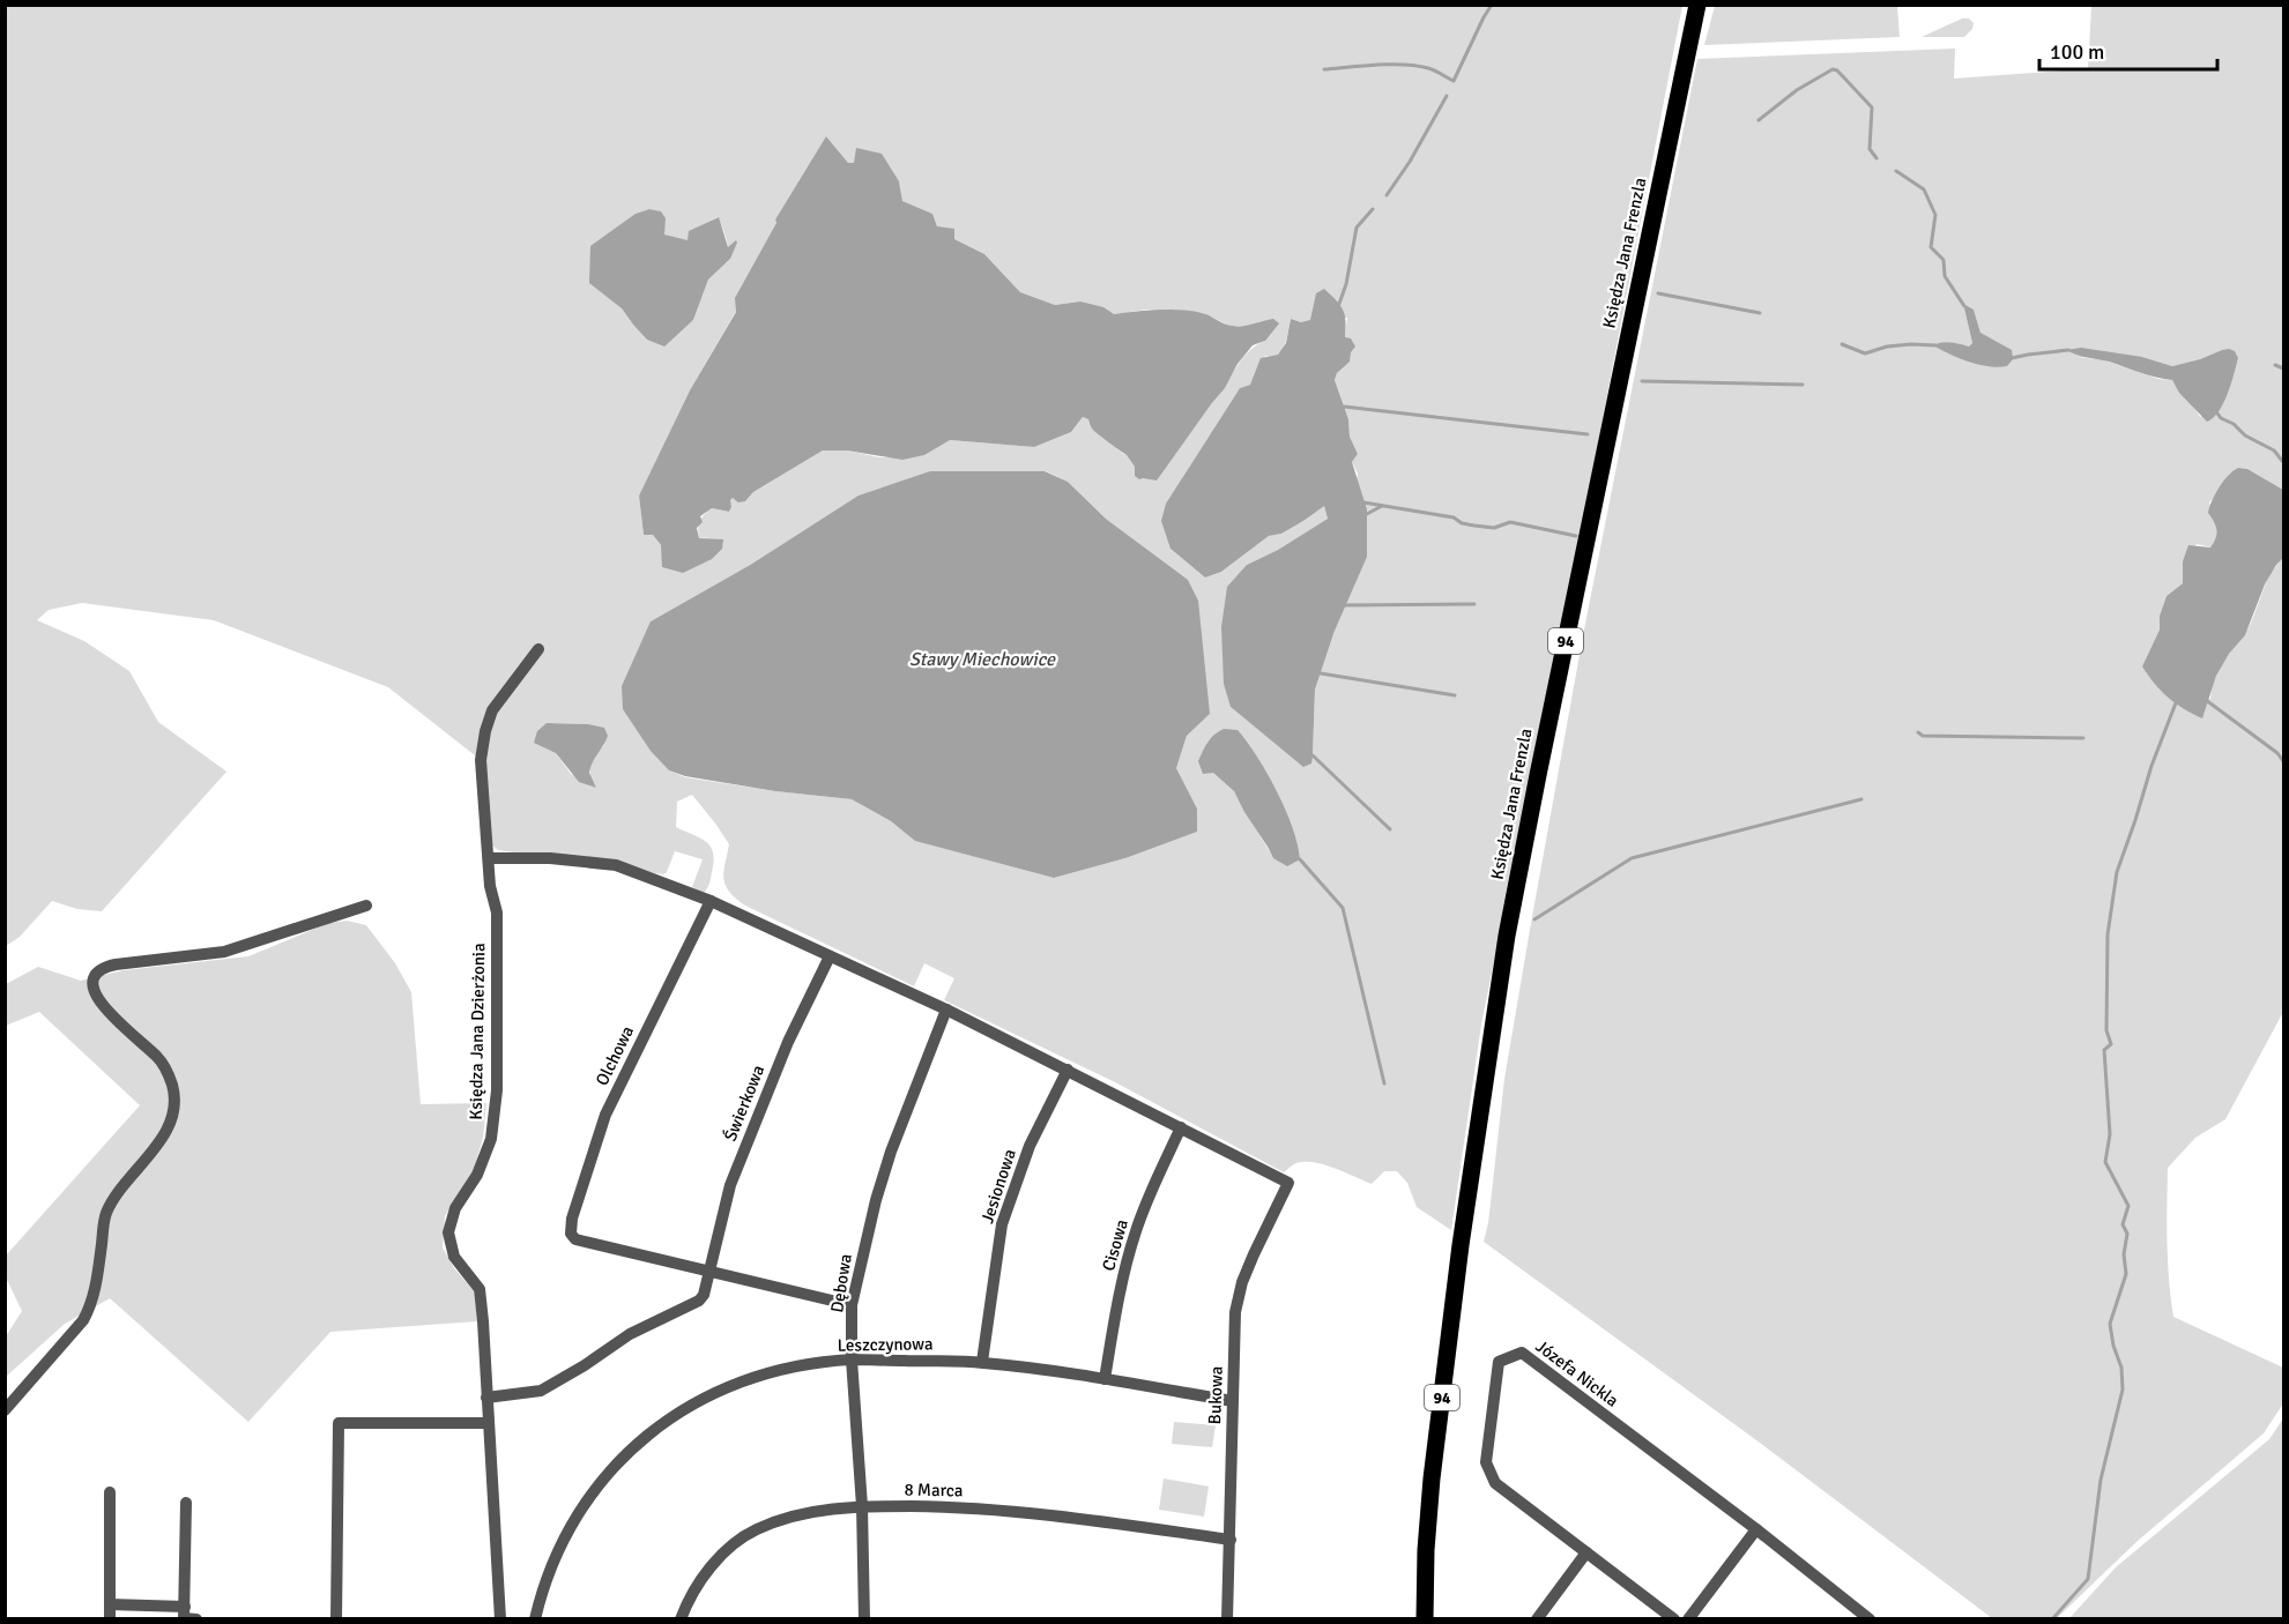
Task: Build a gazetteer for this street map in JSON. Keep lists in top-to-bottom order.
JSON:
{
  "streets": {
    "main road": ["Księdza Jana Frenzla", "94"],
    "street": [
      "Księdza Jana Dzierżonia",
      "Olchowa",
      "Świerkowa",
      "Jesionowa",
      "Cisowa",
      "Dębowa",
      "Leszczynowa",
      "Józefa Nickla",
      "Bukowa",
      "8 Marca"
    ]
  },
  "crossings": [
    ["Księdza Jana Dzierżonia", "Świerkowa"],
    ["Olchowa", "Świerkowa"],
    ["Jesionowa", "Leszczynowa"],
    ["Cisowa", "Leszczynowa"],
    ["Cisowa", "Bukowa"],
    ["Dębowa", "Leszczynowa"],
    ["Dębowa", "8 Marca"],
    ["Leszczynowa", "Bukowa"],
    ["Bukowa", "8 Marca"]
  ],
  "water": ["Stawy Miechowice"],
  "scale_bar": "100 m"
}
